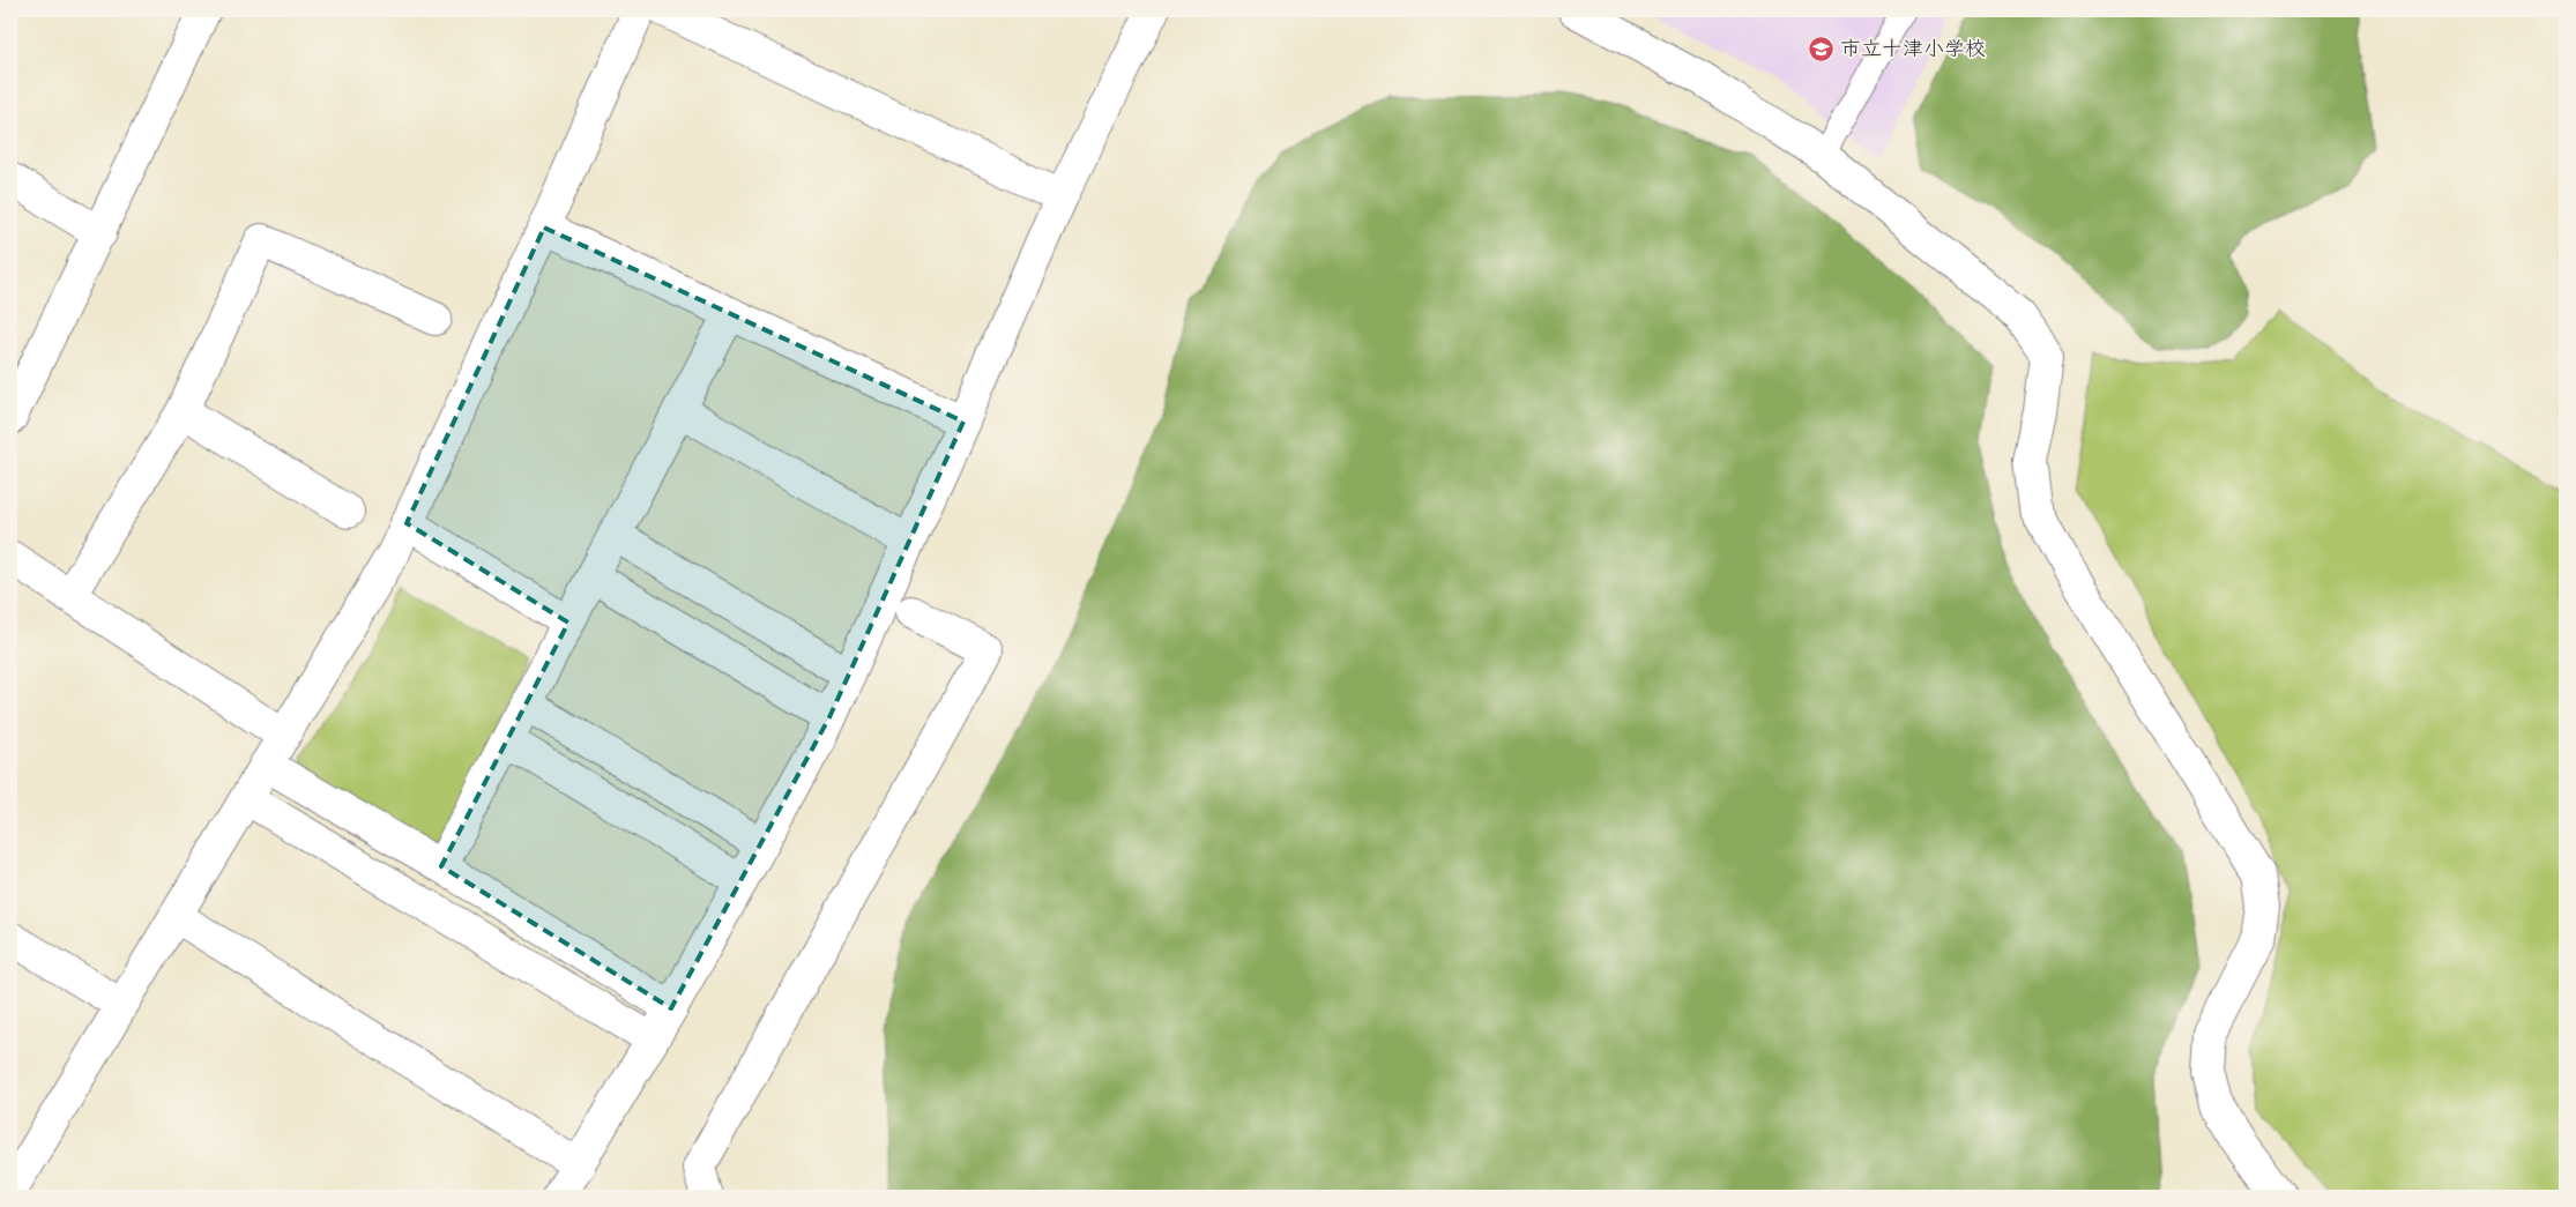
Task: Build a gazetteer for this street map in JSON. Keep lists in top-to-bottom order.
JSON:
{
  "places": {
    "school or university": ["市立十津小学校"]
  }
}
